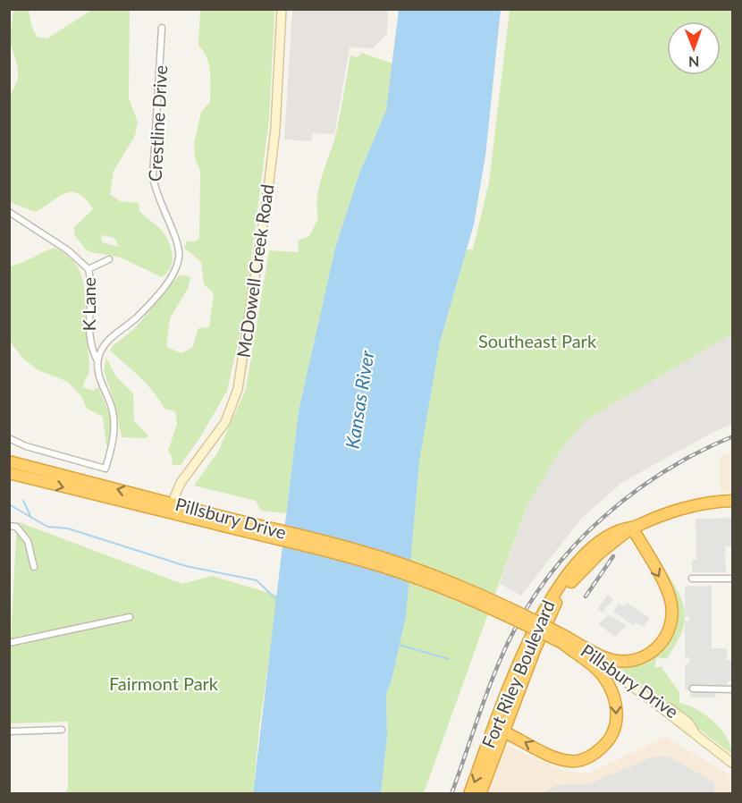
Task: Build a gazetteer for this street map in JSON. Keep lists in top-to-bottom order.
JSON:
{
  "streets": {
    "highway": ["Pillsbury Drive", "Fort Riley Boulevard"],
    "street": ["Crestline Drive", "McDowell Creek Road", "K Lane"]
  },
  "crossings": [
    ["Crestline Drive", "K Lane"],
    ["McDowell Creek Road", "Pillsbury Drive"]
  ],
  "water": ["Kansas River"],
  "parks": ["Southeast Park", "Fairmont Park"],
  "north": "bottom"
}
